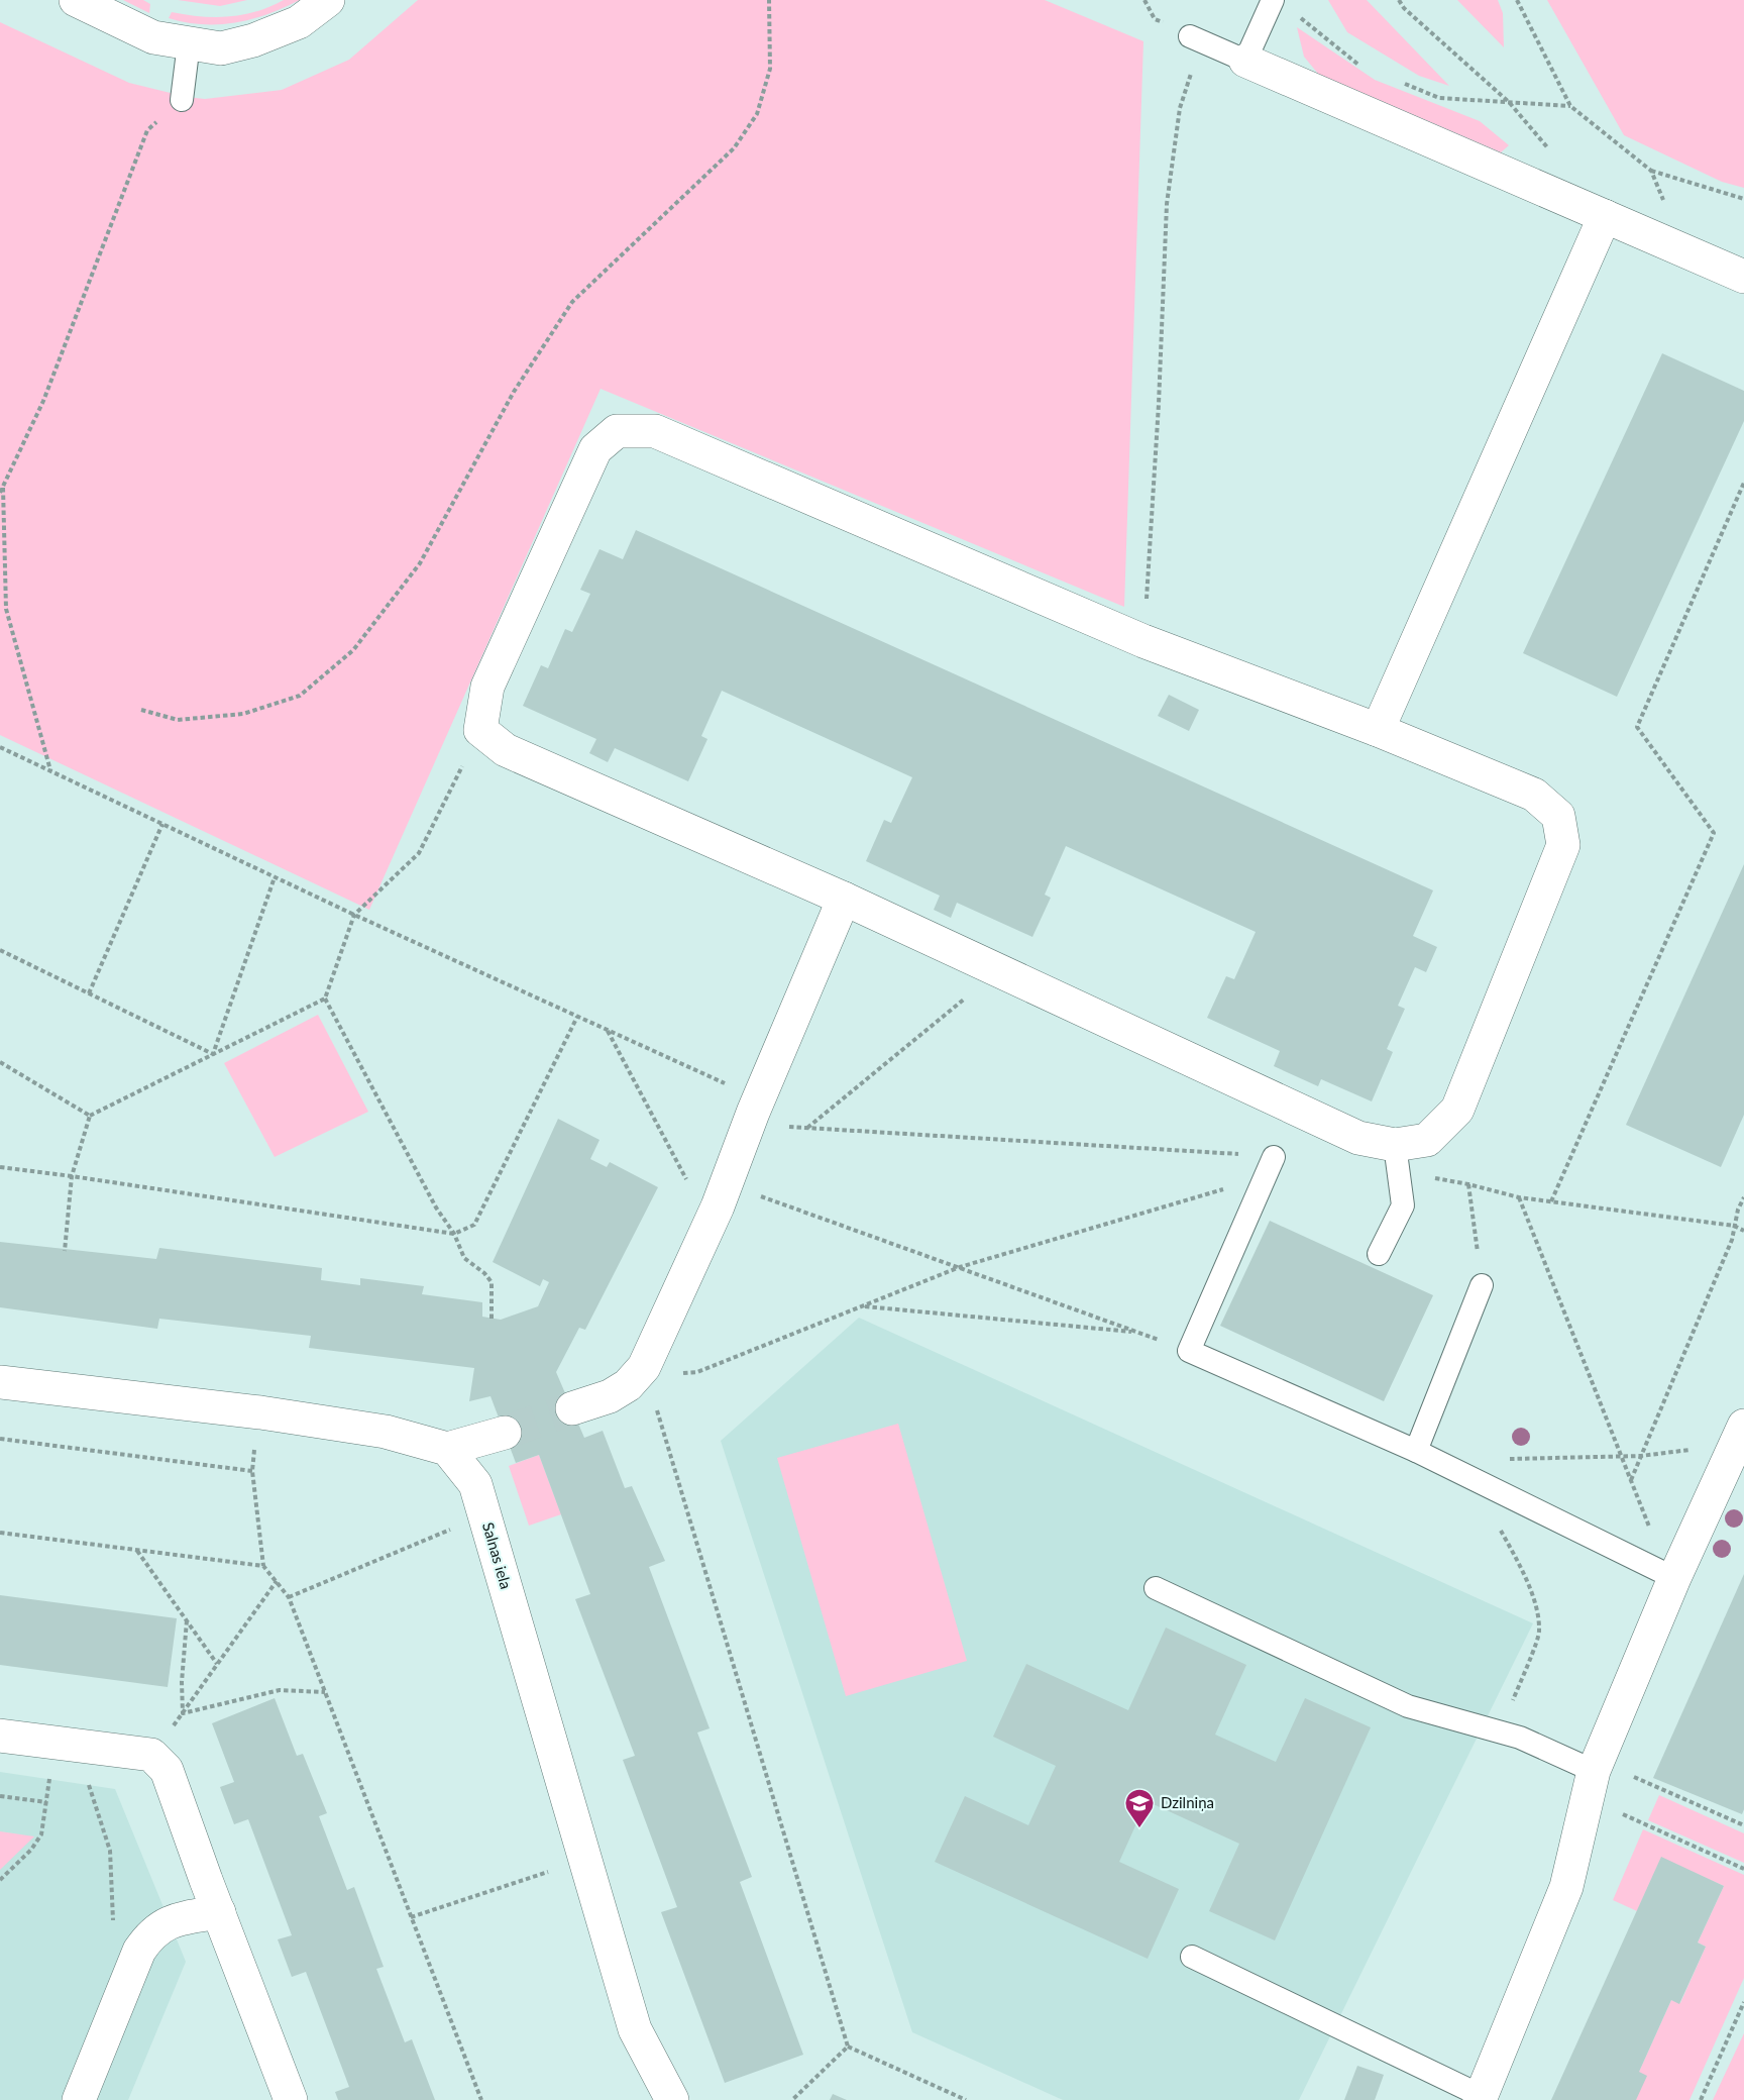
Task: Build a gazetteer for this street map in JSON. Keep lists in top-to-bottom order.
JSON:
{
  "streets": {
    "street": ["Salnas iela"]
  },
  "places": {
    "school or university": ["Dzilniņa"]
  }
}
